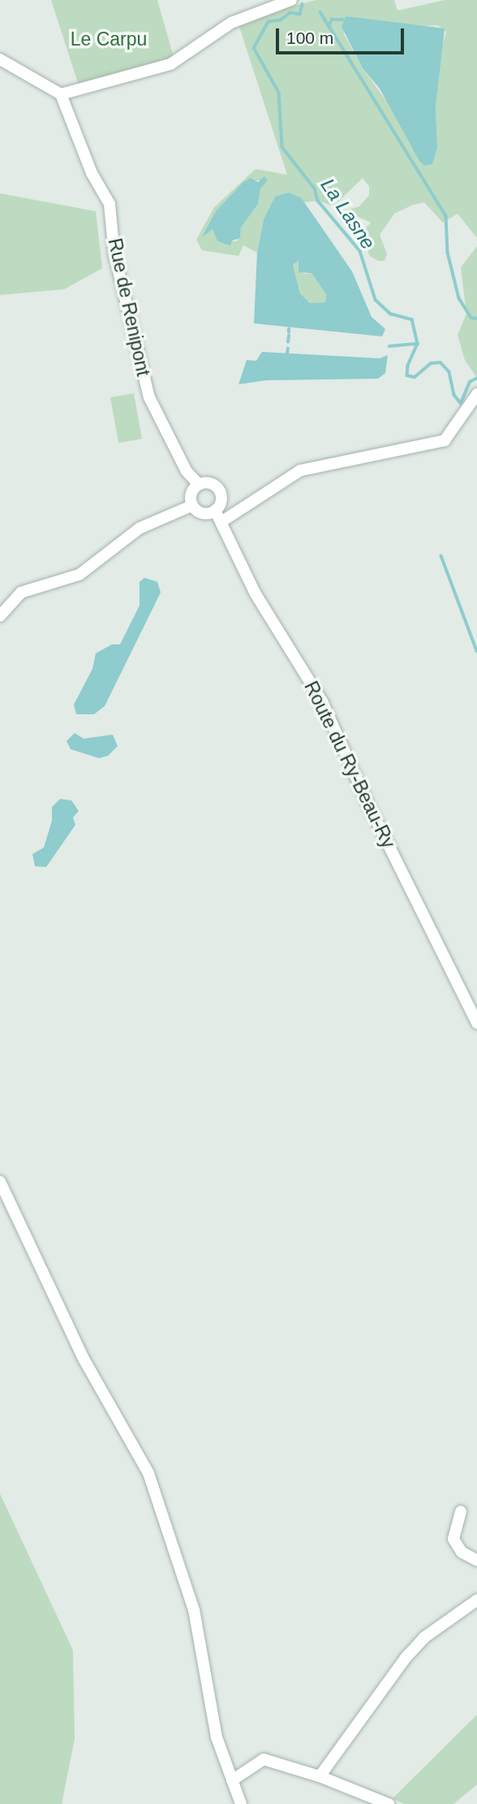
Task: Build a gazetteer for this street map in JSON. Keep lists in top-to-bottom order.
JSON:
{
  "streets": {
    "street": ["Rue de Renipont", "Route du Ry-Beau-Ry"]
  },
  "crossings": [
    ["Rue de Renipont", "Route du Ry-Beau-Ry"]
  ],
  "water": ["La Lasne"],
  "parks": ["Le Carpu"],
  "scale_bar": "100 m"
}
